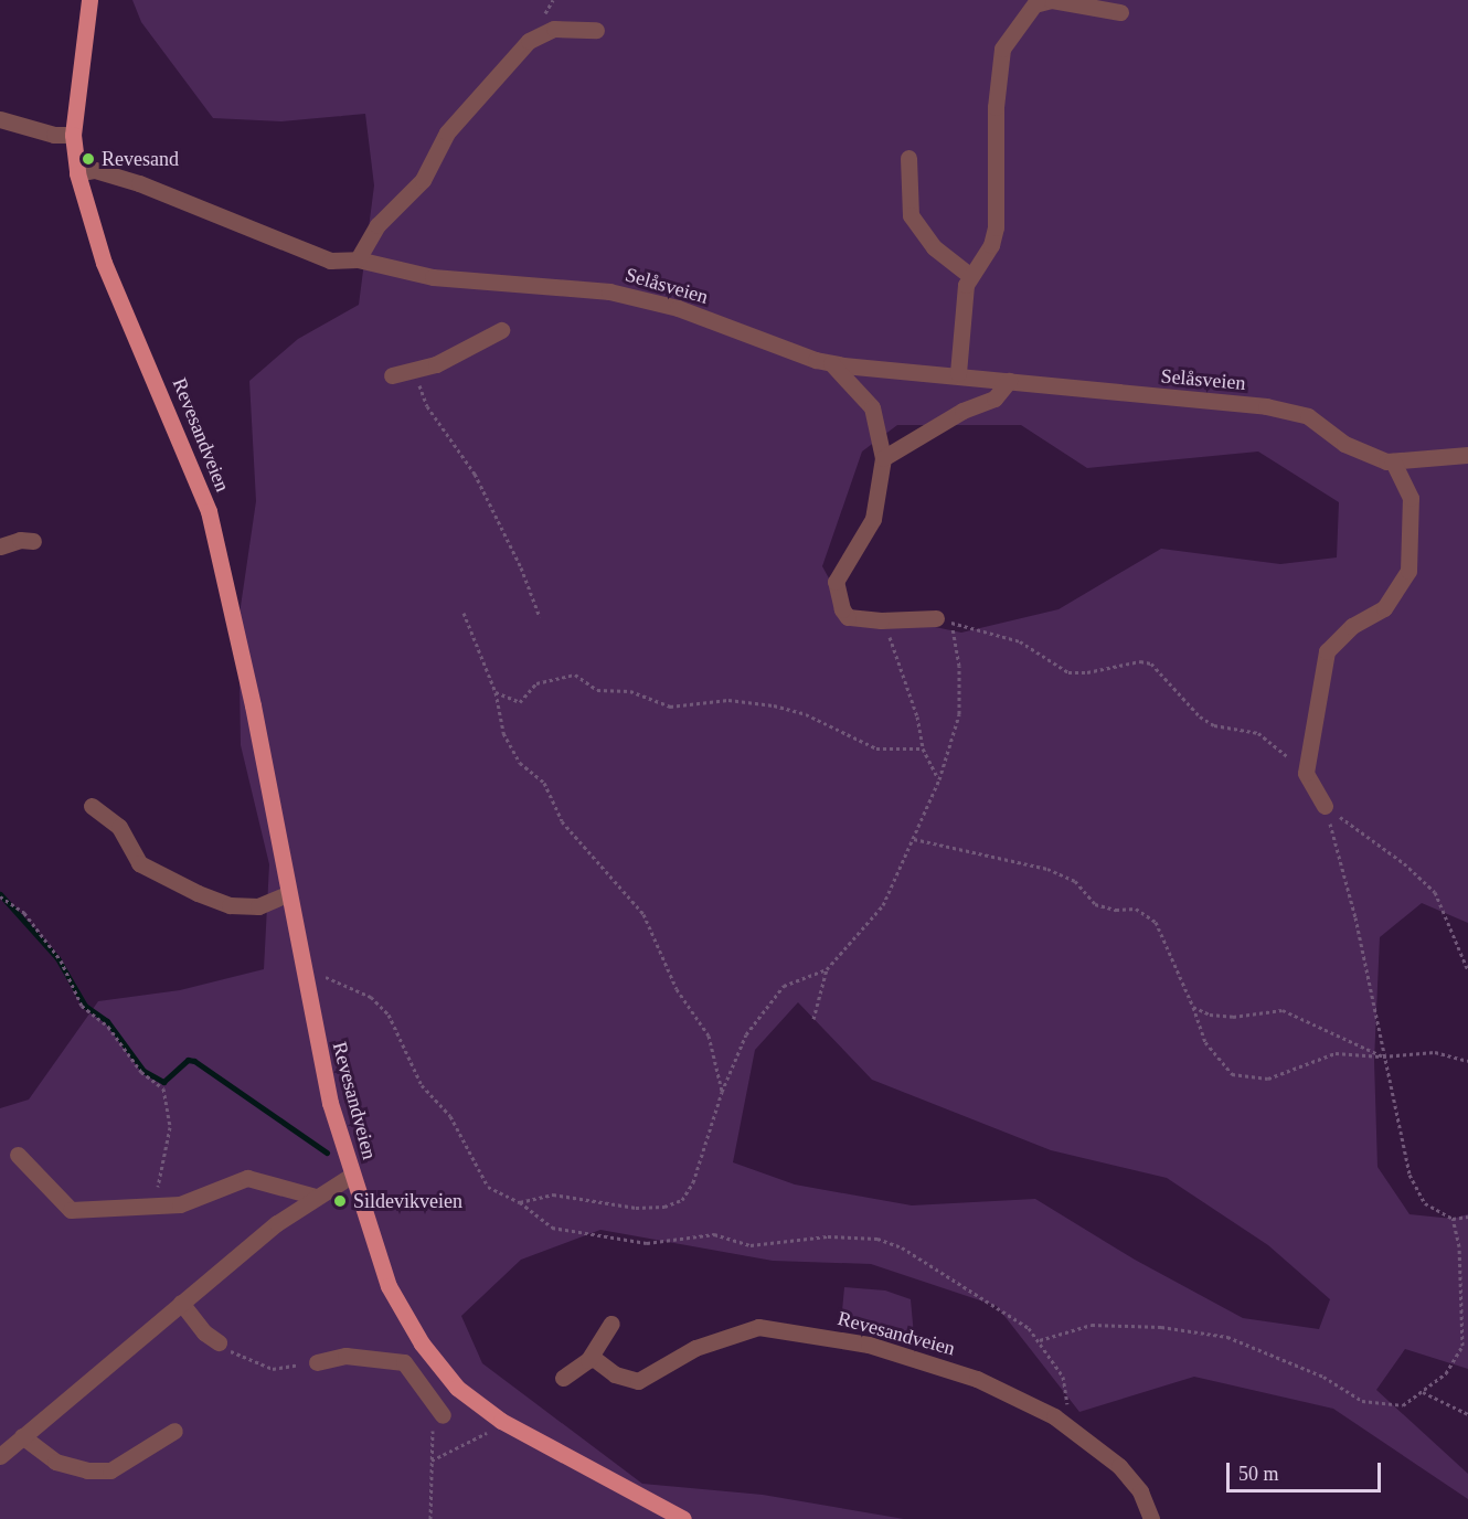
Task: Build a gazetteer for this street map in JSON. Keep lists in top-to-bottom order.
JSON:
{
  "streets": {
    "main road": ["Revesandveien"],
    "street": ["Selåsveien"]
  },
  "crossings": [
    ["Selåsveien", "Revesandveien"]
  ],
  "places": ["Revesand", "Sildevikveien"],
  "scale_bar": "50 m"
}
